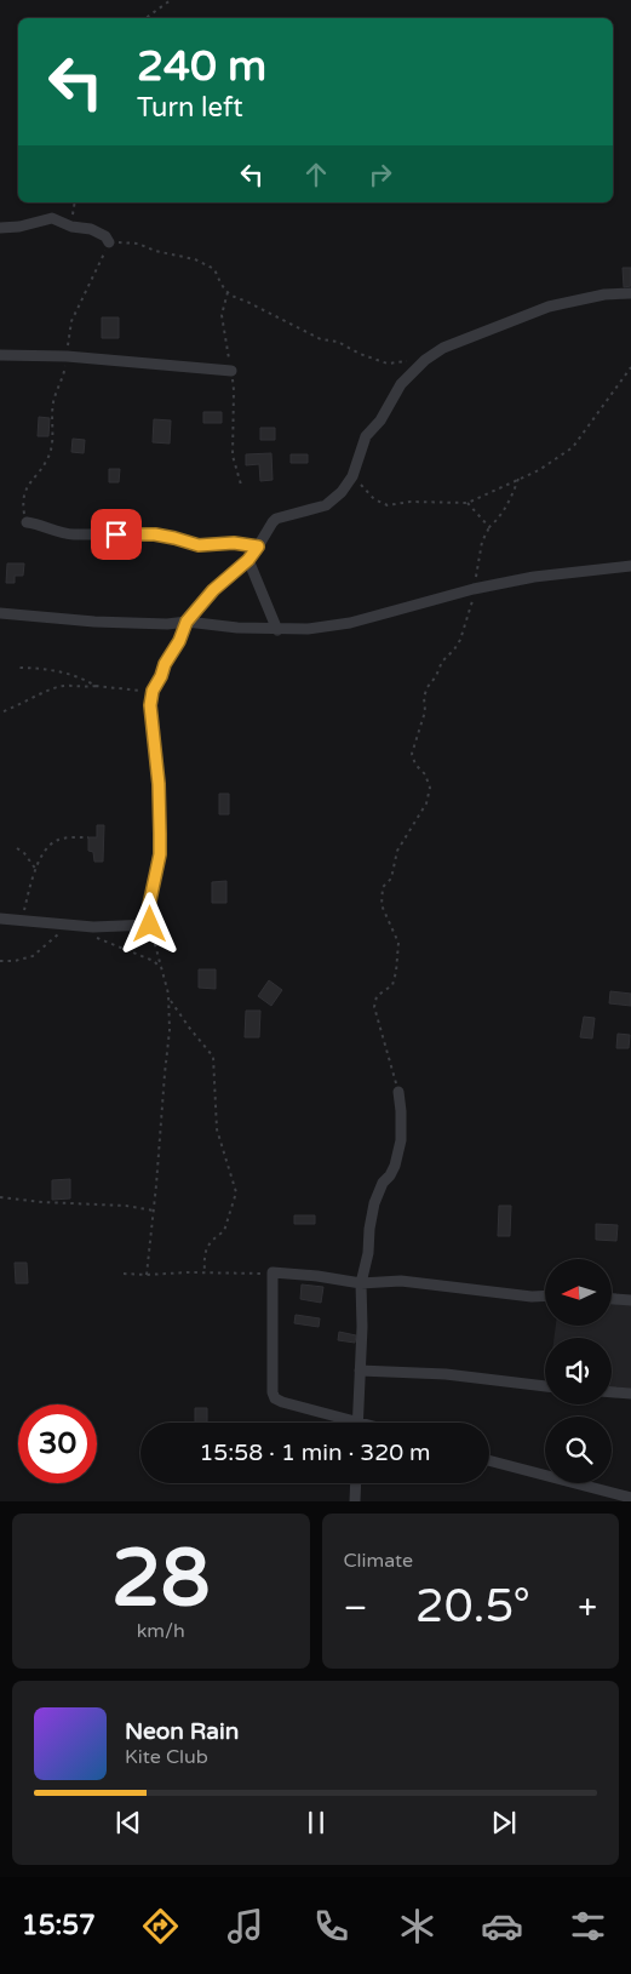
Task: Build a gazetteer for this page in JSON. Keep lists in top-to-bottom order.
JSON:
{
  "north": "left",
  "page": {
    "turn": ["240 m", "Turn left"],
    "limit": "30",
    "trip": "15:58 · 1 min · 320 m",
    "tile": [
      ["28", "km/h"],
      "Climate"
    ],
    "heat": ["−", "20.5°", "+"],
    "song": ["Neon Rain", "Kite Club"],
    "tabs": "15:57"
  }
}
